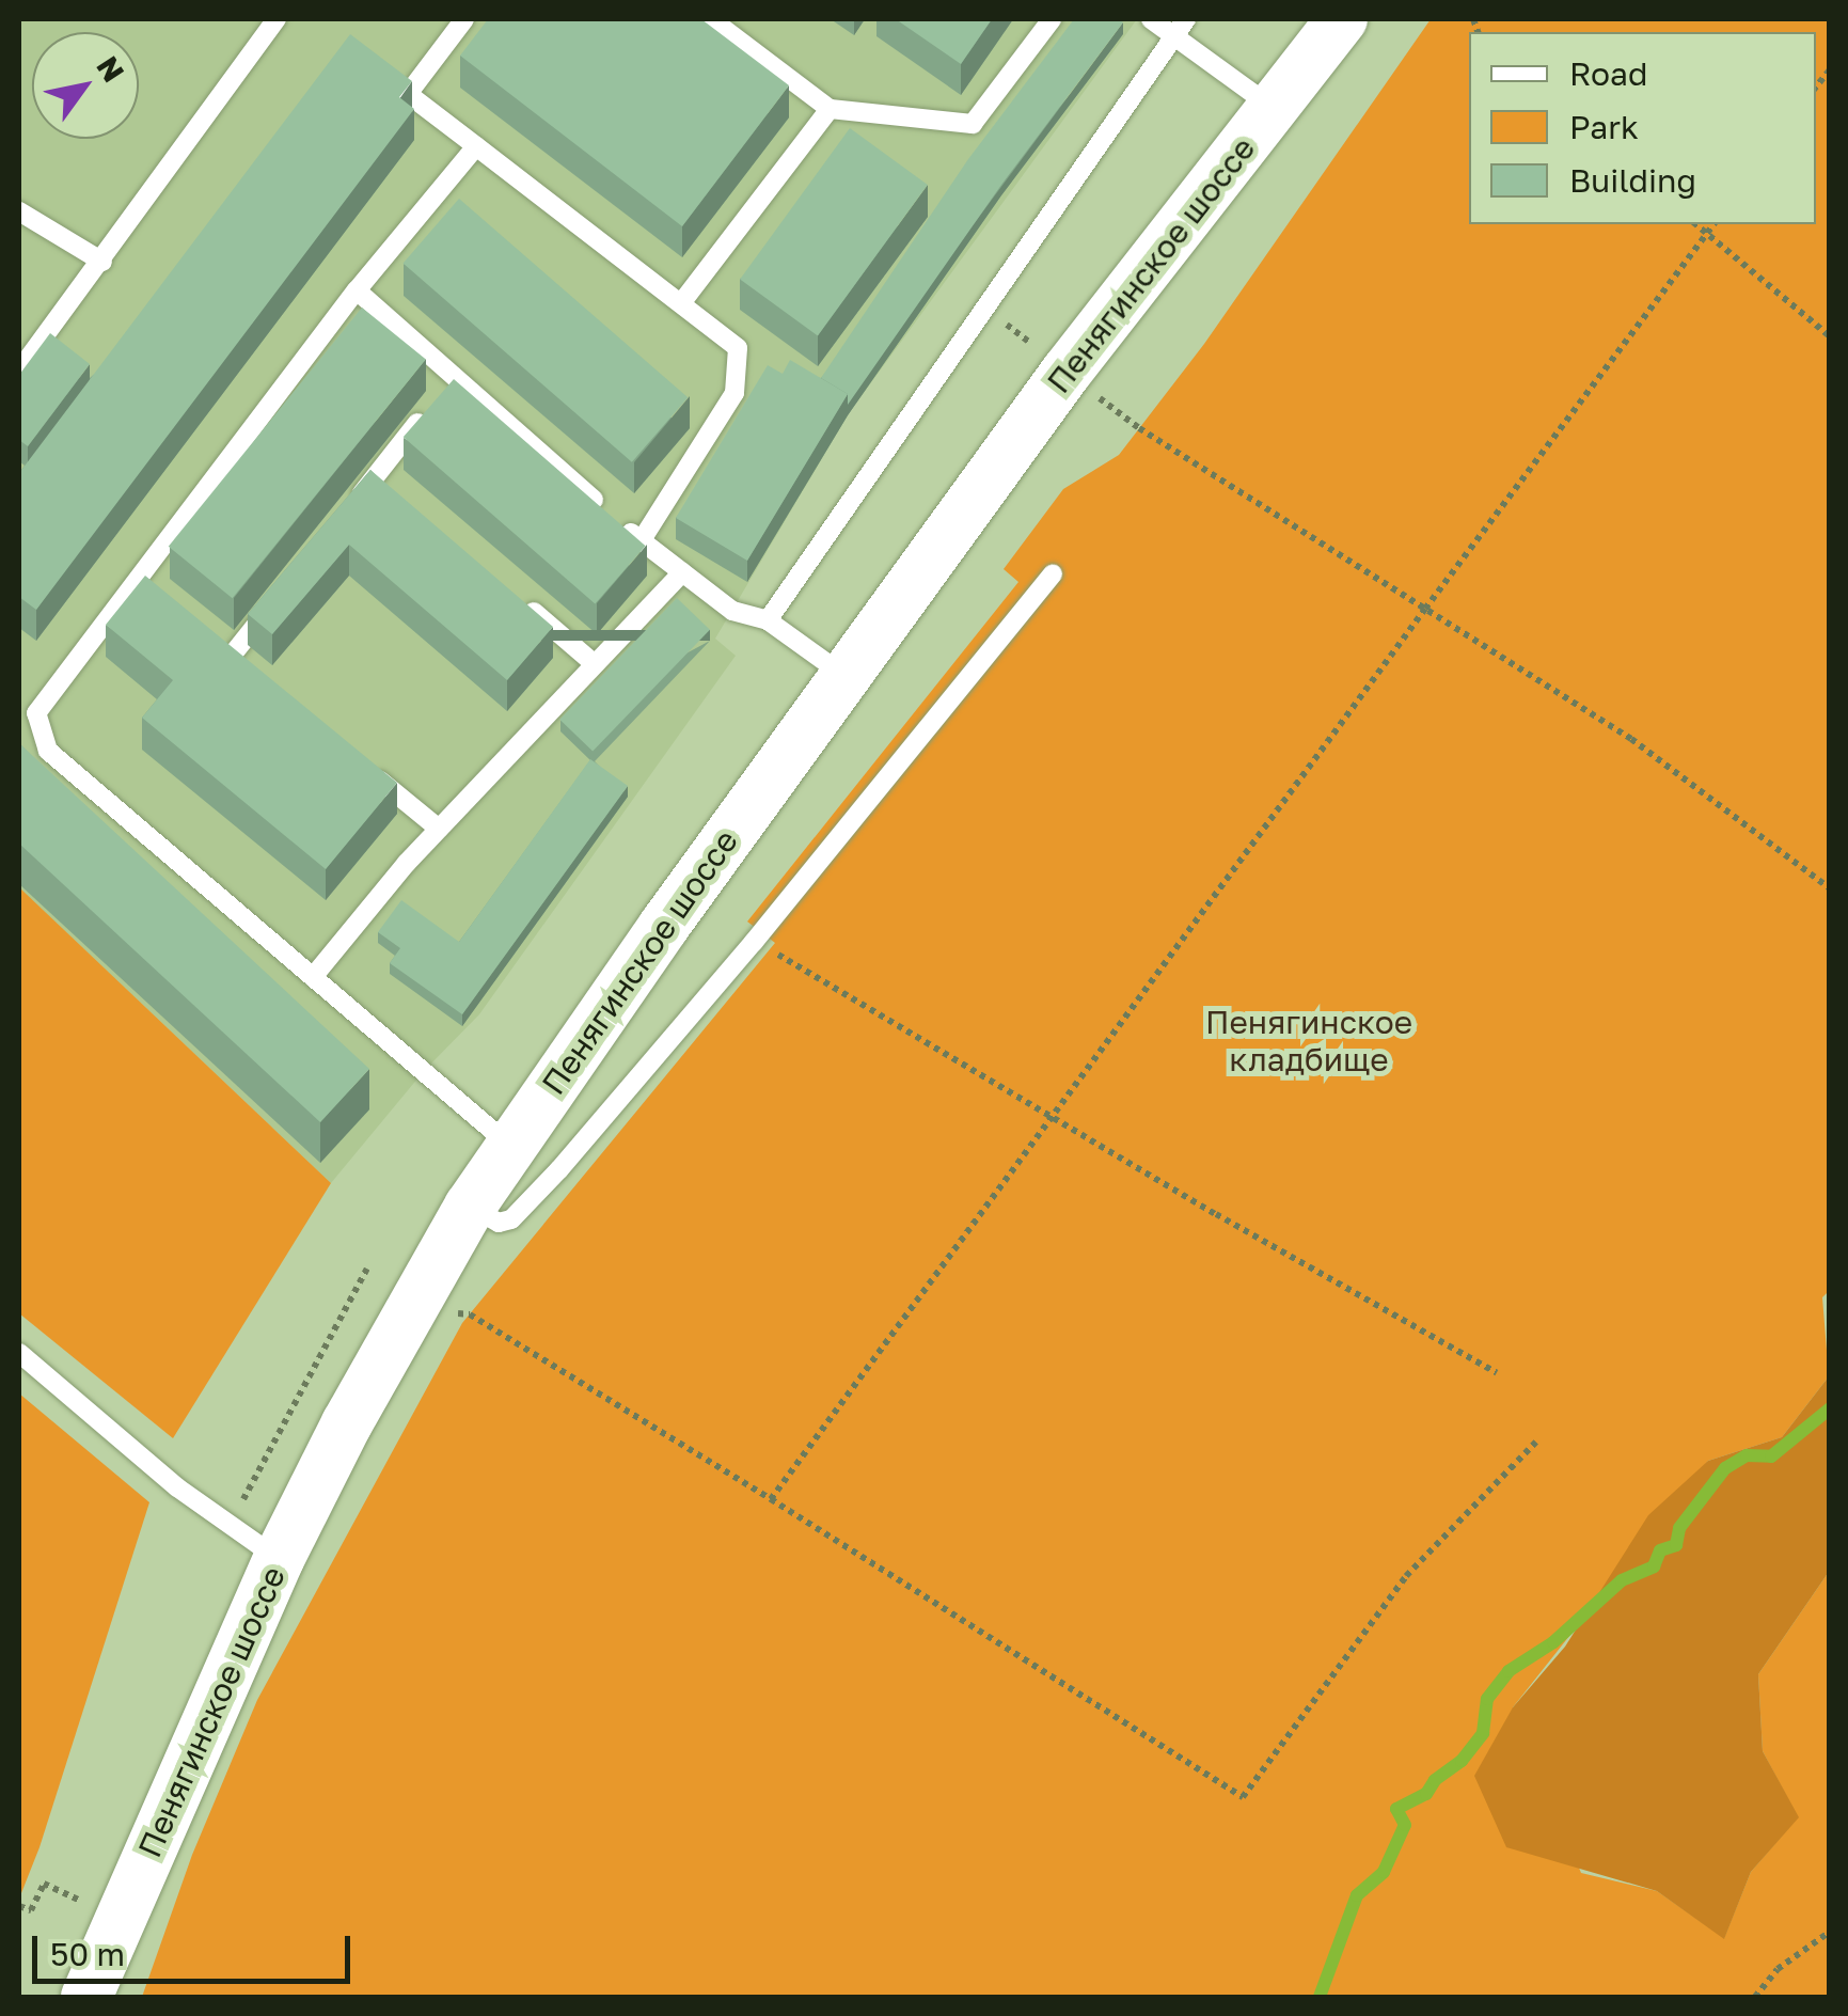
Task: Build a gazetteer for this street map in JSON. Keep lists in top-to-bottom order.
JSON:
{
  "streets": {
    "main road": ["Пенягинское шоссе"]
  },
  "parks": ["Пенягинское кладбище"],
  "legend": ["Road", "Park", "Building"],
  "scale_bar": "50 m",
  "north": "top right"
}
